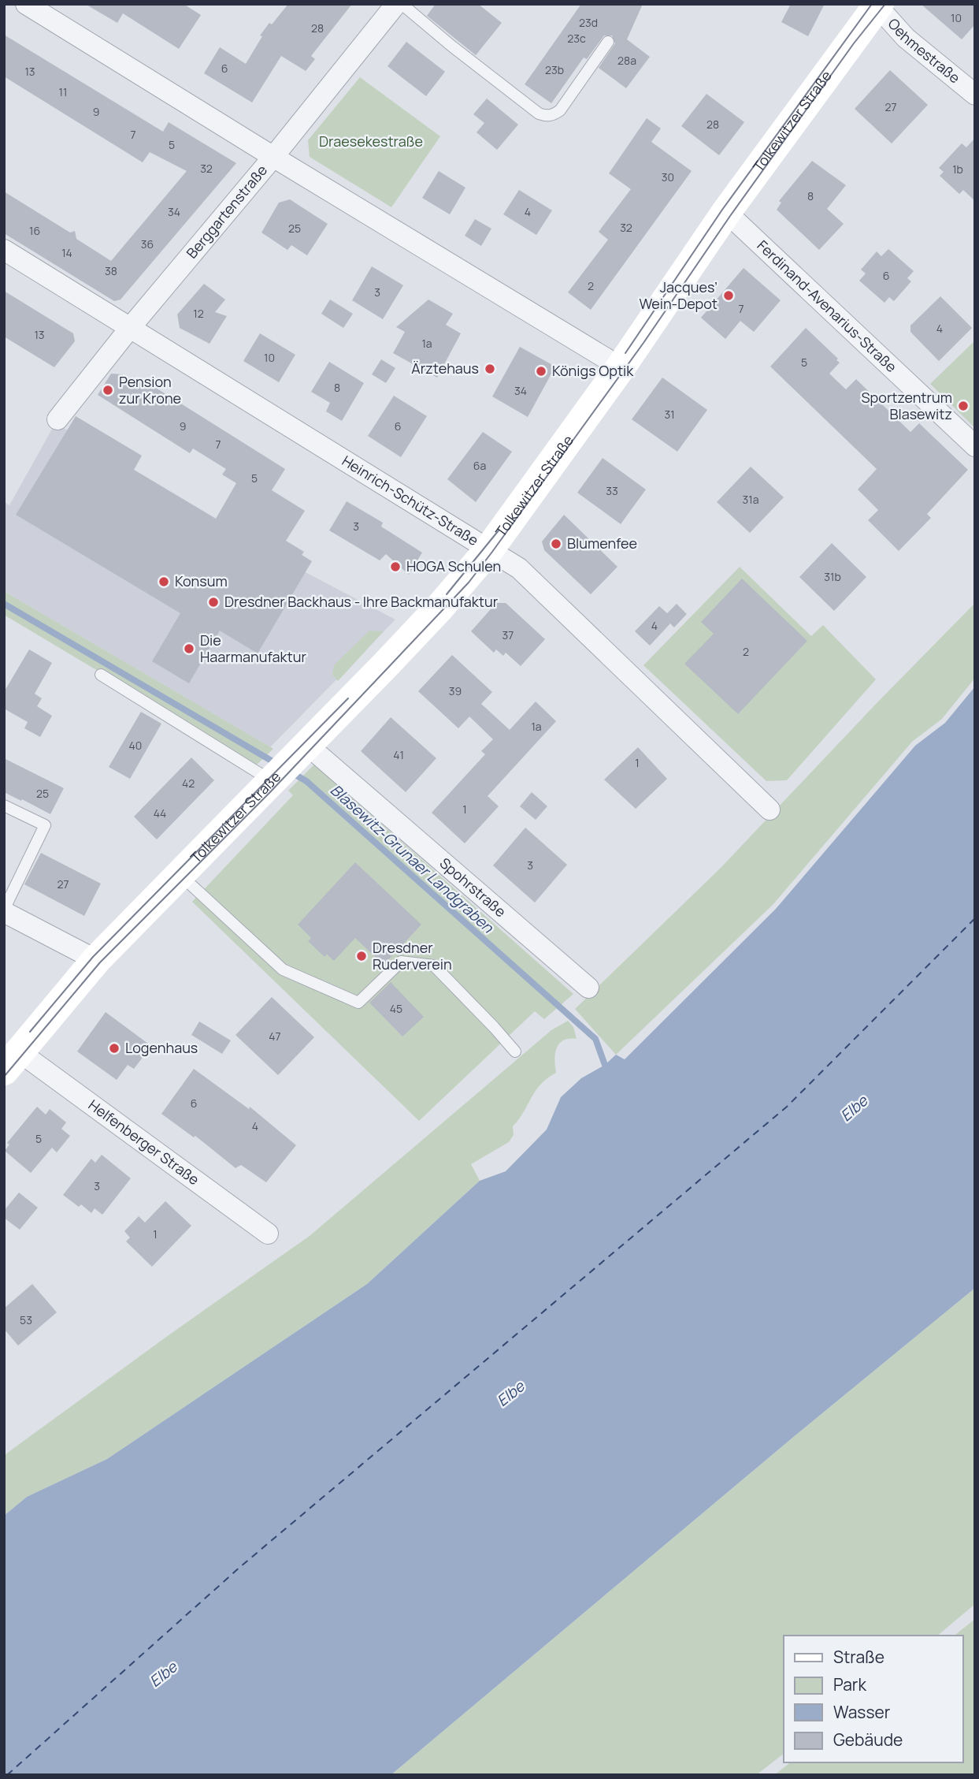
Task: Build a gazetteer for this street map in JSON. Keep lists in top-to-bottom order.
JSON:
{
  "streets": {
    "main road": ["Tolkewitzer Straße"],
    "street": [
      "Oehmestraße",
      "Berggartenstraße",
      "Ferdinand-Avenarius-Straße",
      "Heinrich-Schütz-Straße",
      "Spohrstraße",
      "Helfenberger Straße"
    ]
  },
  "crossings": [
    ["Oehmestraße", "Tolkewitzer Straße"],
    ["Tolkewitzer Straße", "Ferdinand-Avenarius-Straße"],
    ["Tolkewitzer Straße", "Heinrich-Schütz-Straße"],
    ["Tolkewitzer Straße", "Spohrstraße"],
    ["Tolkewitzer Straße", "Helfenberger Straße"],
    ["Berggartenstraße", "Heinrich-Schütz-Straße"]
  ],
  "water": ["Blasewitz‐Grunaer Landgraben", "Elbe"],
  "parks": ["Draesekestraße"],
  "places": [
    "Jacques’ Wein-Depot",
    "Ärztehaus",
    "Königs Optik",
    "Pension zur Krone",
    "Sportzentrum Blasewitz",
    "Blumenfee",
    "HOGA Schulen",
    "Konsum",
    "Dresdner Backhaus - Ihre Backmanufaktur",
    "Die Haarmanufaktur",
    "Dresdner Ruderverein",
    "Logenhaus"
  ],
  "house_numbers": [
    "10",
    "23d",
    "28",
    "23c",
    "28a",
    "6",
    "23b",
    "13",
    "11",
    "27",
    "9",
    "28",
    "7",
    "5",
    "32",
    "1b",
    "30",
    "8",
    "34",
    "4",
    "32",
    "25",
    "16",
    "36",
    "14",
    "38",
    "6",
    "2",
    "3",
    "7",
    "12",
    "4",
    "13",
    "1a",
    "10",
    "5",
    "8",
    "34",
    "31",
    "9",
    "6",
    "7",
    "6a",
    "5",
    "33",
    "31a",
    "3",
    "31b",
    "4",
    "37",
    "2",
    "39",
    "1a",
    "40",
    "41",
    "1",
    "42",
    "25",
    "1",
    "44",
    "3",
    "27",
    "45",
    "47",
    "6",
    "4",
    "5",
    "3",
    "1",
    "53"
  ],
  "legend": [
    "Straße",
    "Park",
    "Wasser",
    "Gebäude"
  ]
}
